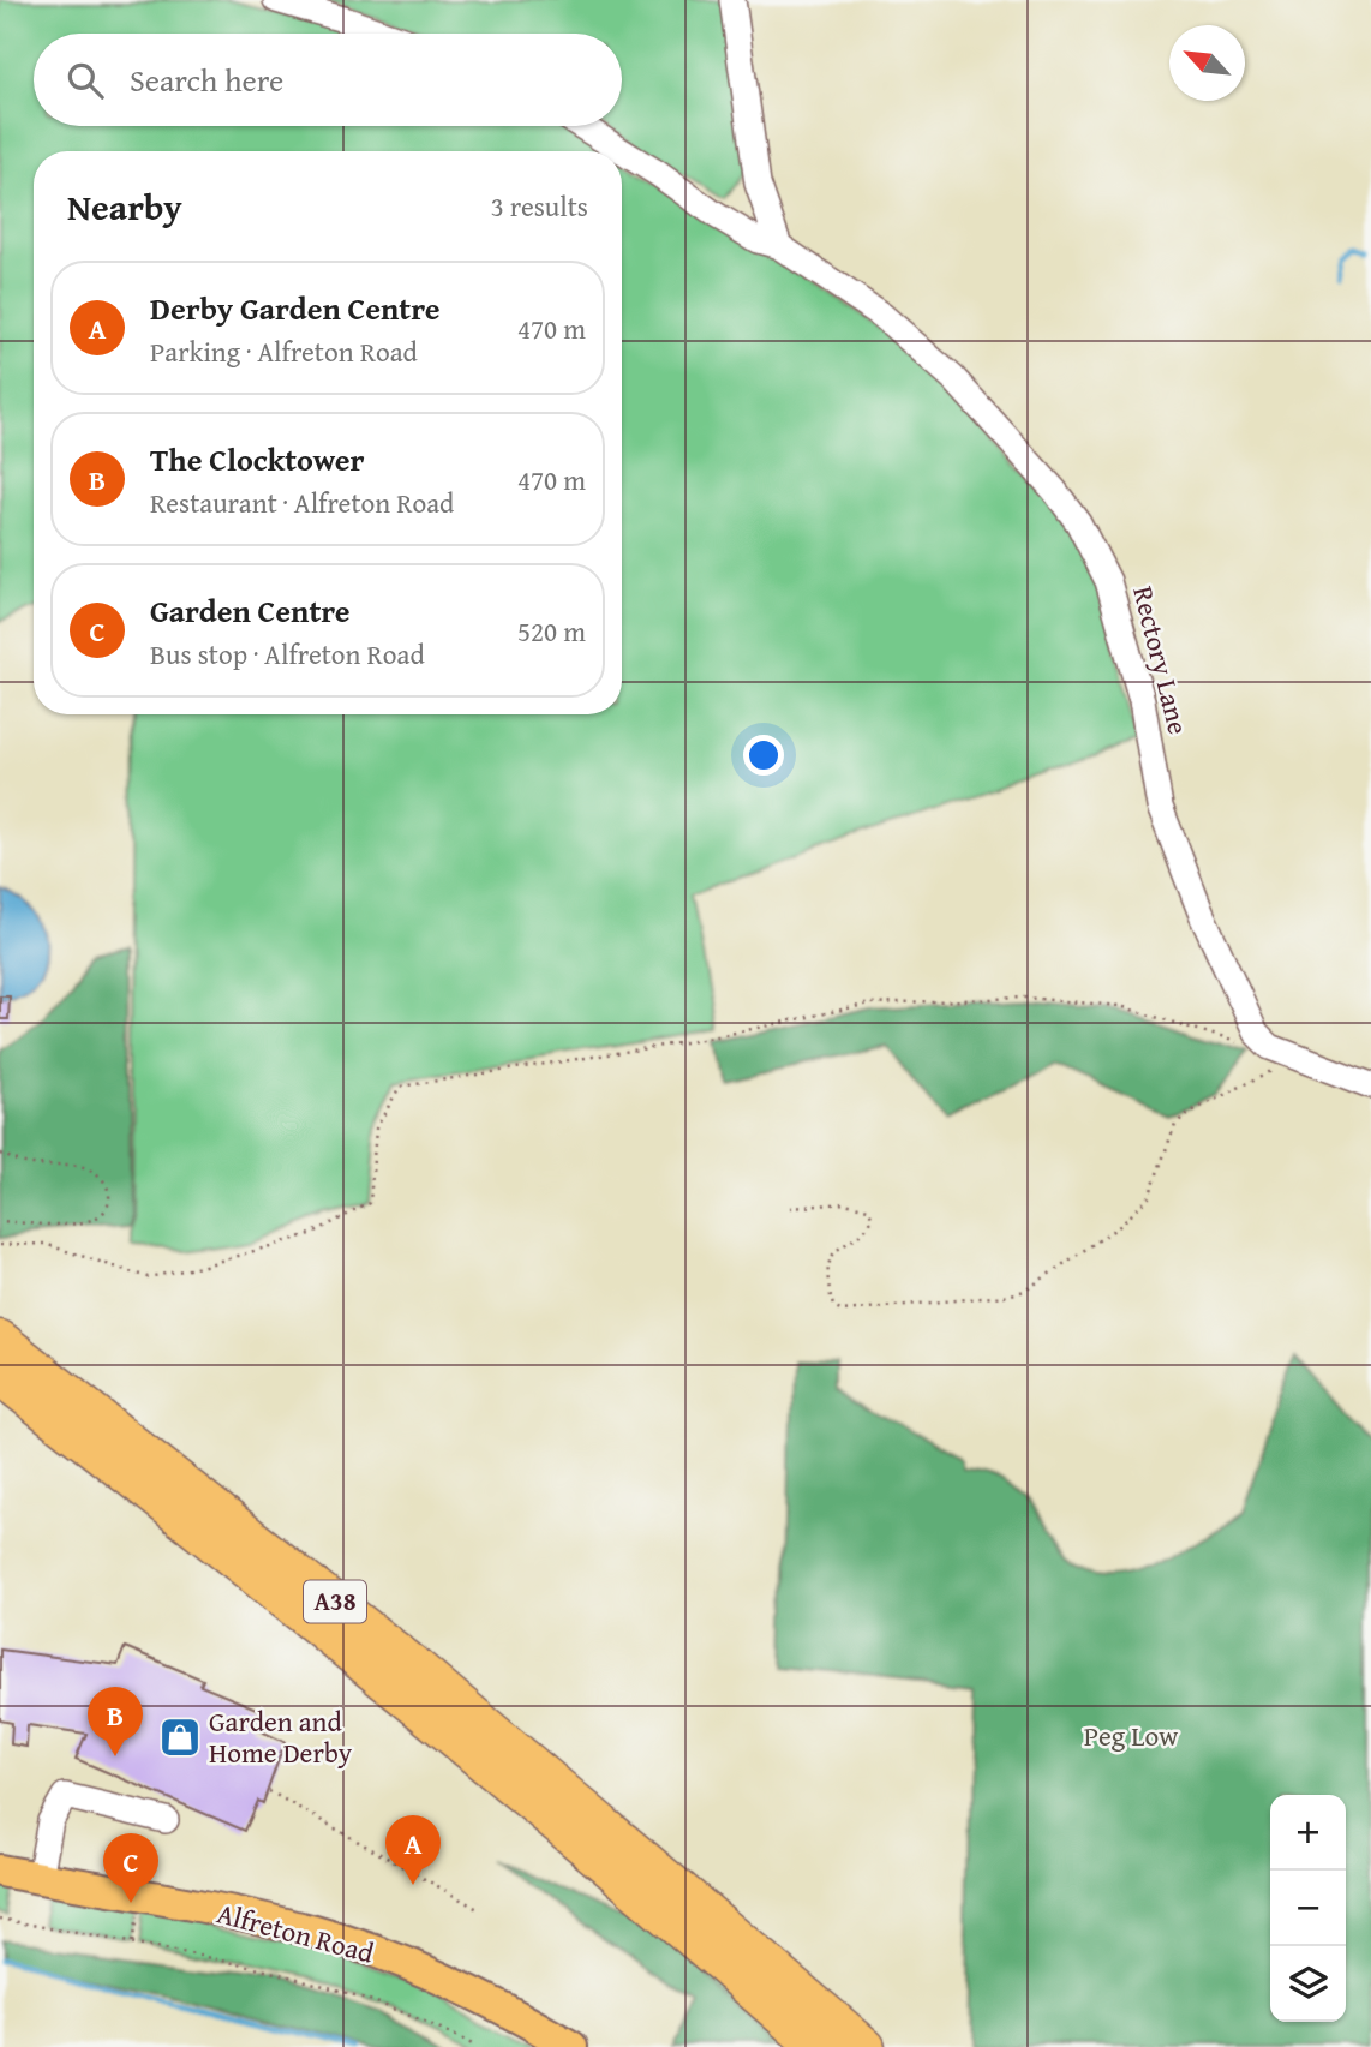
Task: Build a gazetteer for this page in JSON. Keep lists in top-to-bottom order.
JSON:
{
  "streets": {
    "highway": ["A38"],
    "main road": ["Alfreton Road"],
    "street": ["Rectory Lane"]
  },
  "parks": ["Peg Low"],
  "places": {
    "shop": ["Garden and Home Derby"]
  },
  "north": "top left",
  "page": {
    "search": "Search here",
    "heading": ["Nearby", "3 results"],
    "list": [
      {
        "mark": "A",
        "name": "Derby Garden Centre",
        "note": "Parking · Alfreton Road",
        "value": "470 m"
      },
      {
        "mark": "B",
        "name": "The Clocktower",
        "note": "Restaurant · Alfreton Road",
        "value": "470 m"
      },
      {
        "mark": "C",
        "name": "Garden Centre",
        "note": "Bus stop · Alfreton Road",
        "value": "520 m"
      }
    ],
    "pins": ["B", "A", "C"],
    "map_buttons": ["+", "−"]
  }
}
